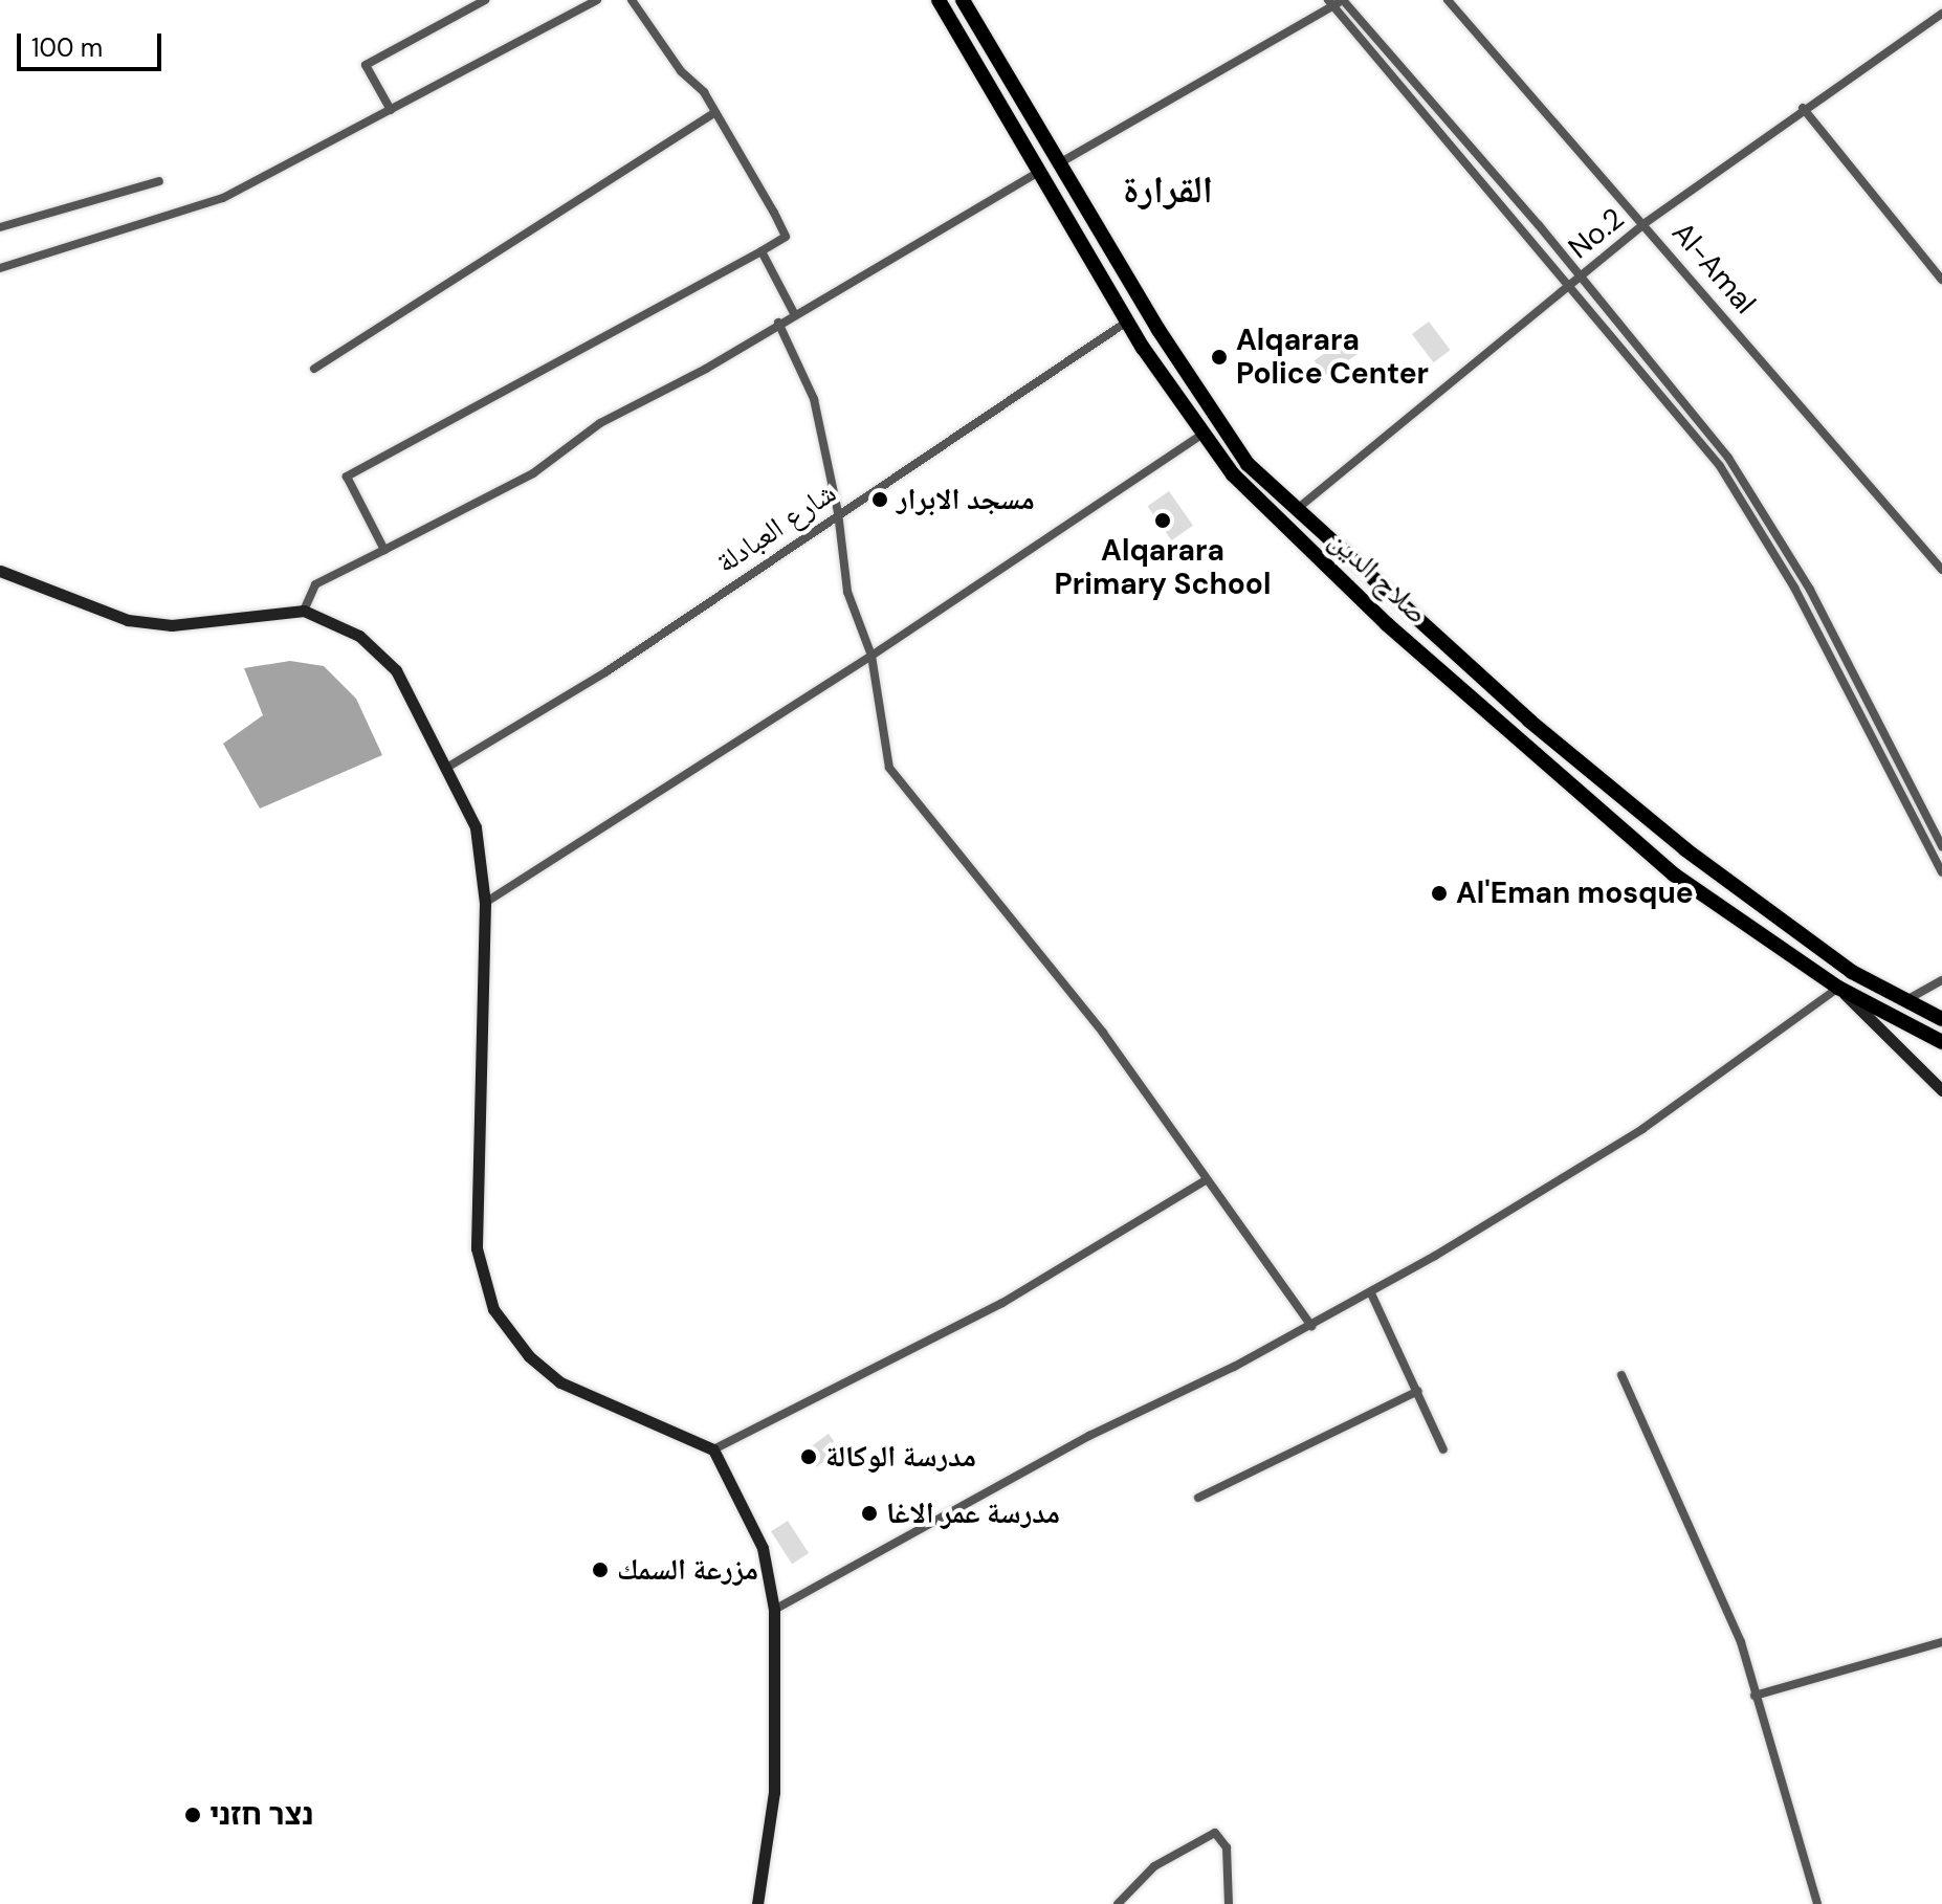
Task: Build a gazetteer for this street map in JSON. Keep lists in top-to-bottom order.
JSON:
{
  "streets": {
    "highway": ["صلاح الدين"],
    "street": ["No.2", "Al-Amal", "شارع العبادلة"]
  },
  "crossings": [
    ["No.2", "Al-Amal"],
    ["No.2", "صلاح الدين"],
    ["شارع العبادلة", "صلاح الدين"]
  ],
  "districts": ["القرارة"],
  "places": [
    "Alqarara Police Center",
    "مسجد الابرار",
    "Alqarara Primary School",
    "Al'Eman mosque",
    "مدرسة الوكالة",
    "مدرسة عمر الاغا",
    "مزرعة السمك",
    "נצר חזני"
  ],
  "scale_bar": "100 m"
}
